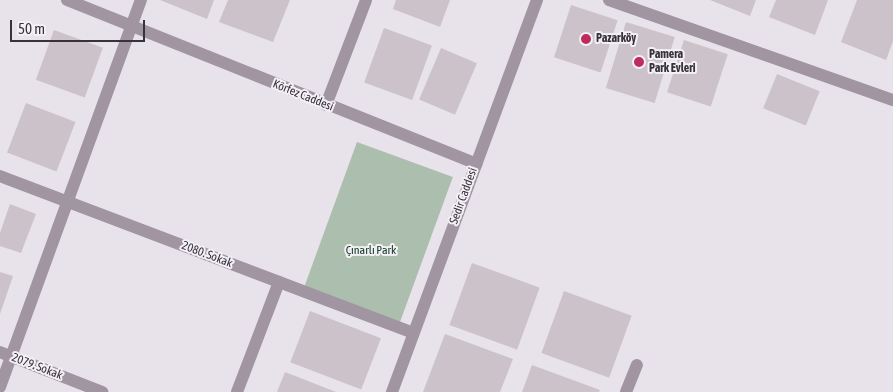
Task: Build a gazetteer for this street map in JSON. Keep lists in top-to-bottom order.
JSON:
{
  "streets": {
    "street": [
      "Körfez Caddesi",
      "Sedir Caddesi",
      "2080. Sokak",
      "2079. Sokak"
    ]
  },
  "crossings": [
    ["Körfez Caddesi", "Sedir Caddesi"],
    ["Sedir Caddesi", "2080. Sokak"]
  ],
  "parks": ["Çınarlı Park"],
  "places": ["Pazarköy", "Pamera Park Evleri"],
  "scale_bar": "50 m"
}
